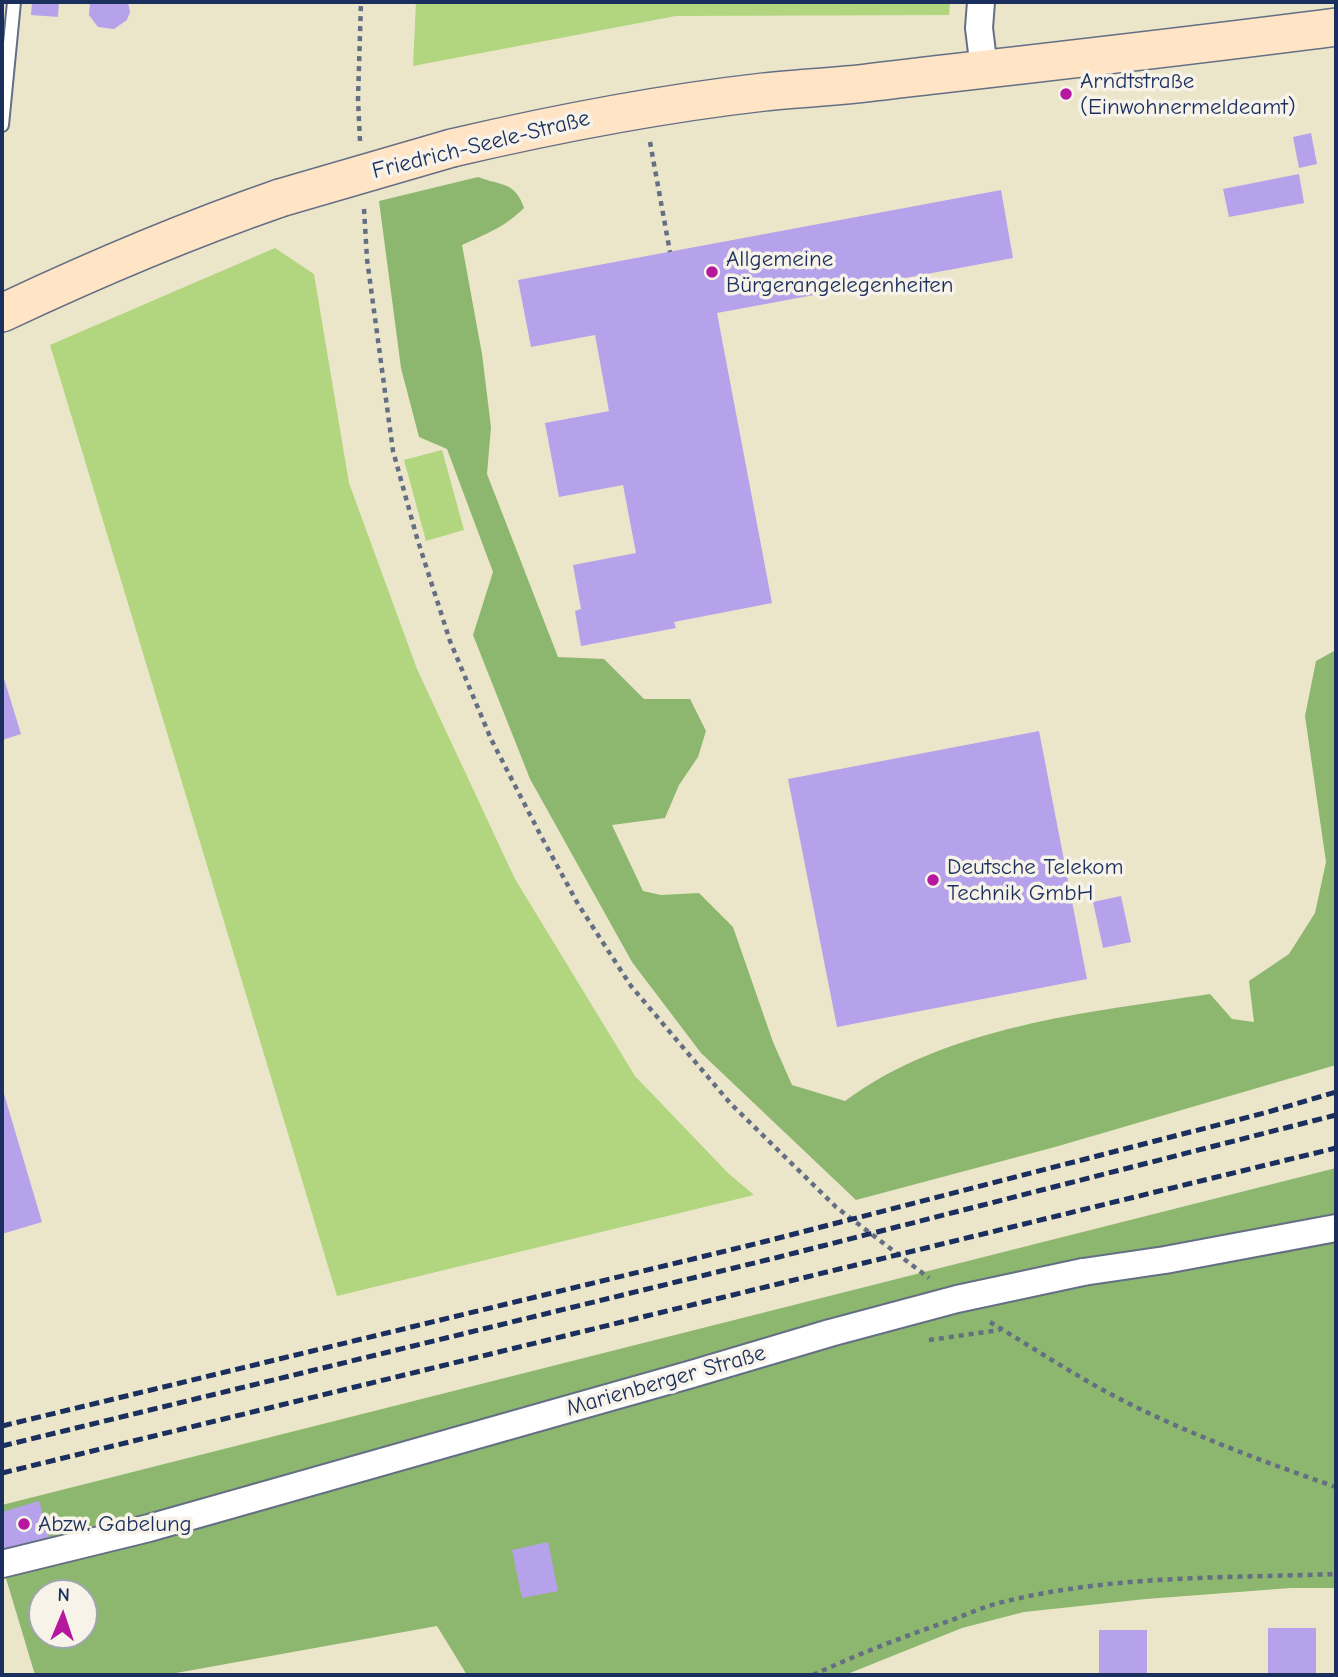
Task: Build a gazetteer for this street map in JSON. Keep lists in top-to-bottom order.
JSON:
{
  "streets": {
    "street": ["Friedrich-Seele-Straße", "Marienberger Straße"]
  },
  "places": [
    "Arndtstraße (Einwohnermeldeamt)",
    "Allgemeine Bürgerangelegenheiten",
    "Deutsche Telekom Technik GmbH",
    "Abzw. Gabelung"
  ],
  "north": "top"
}
